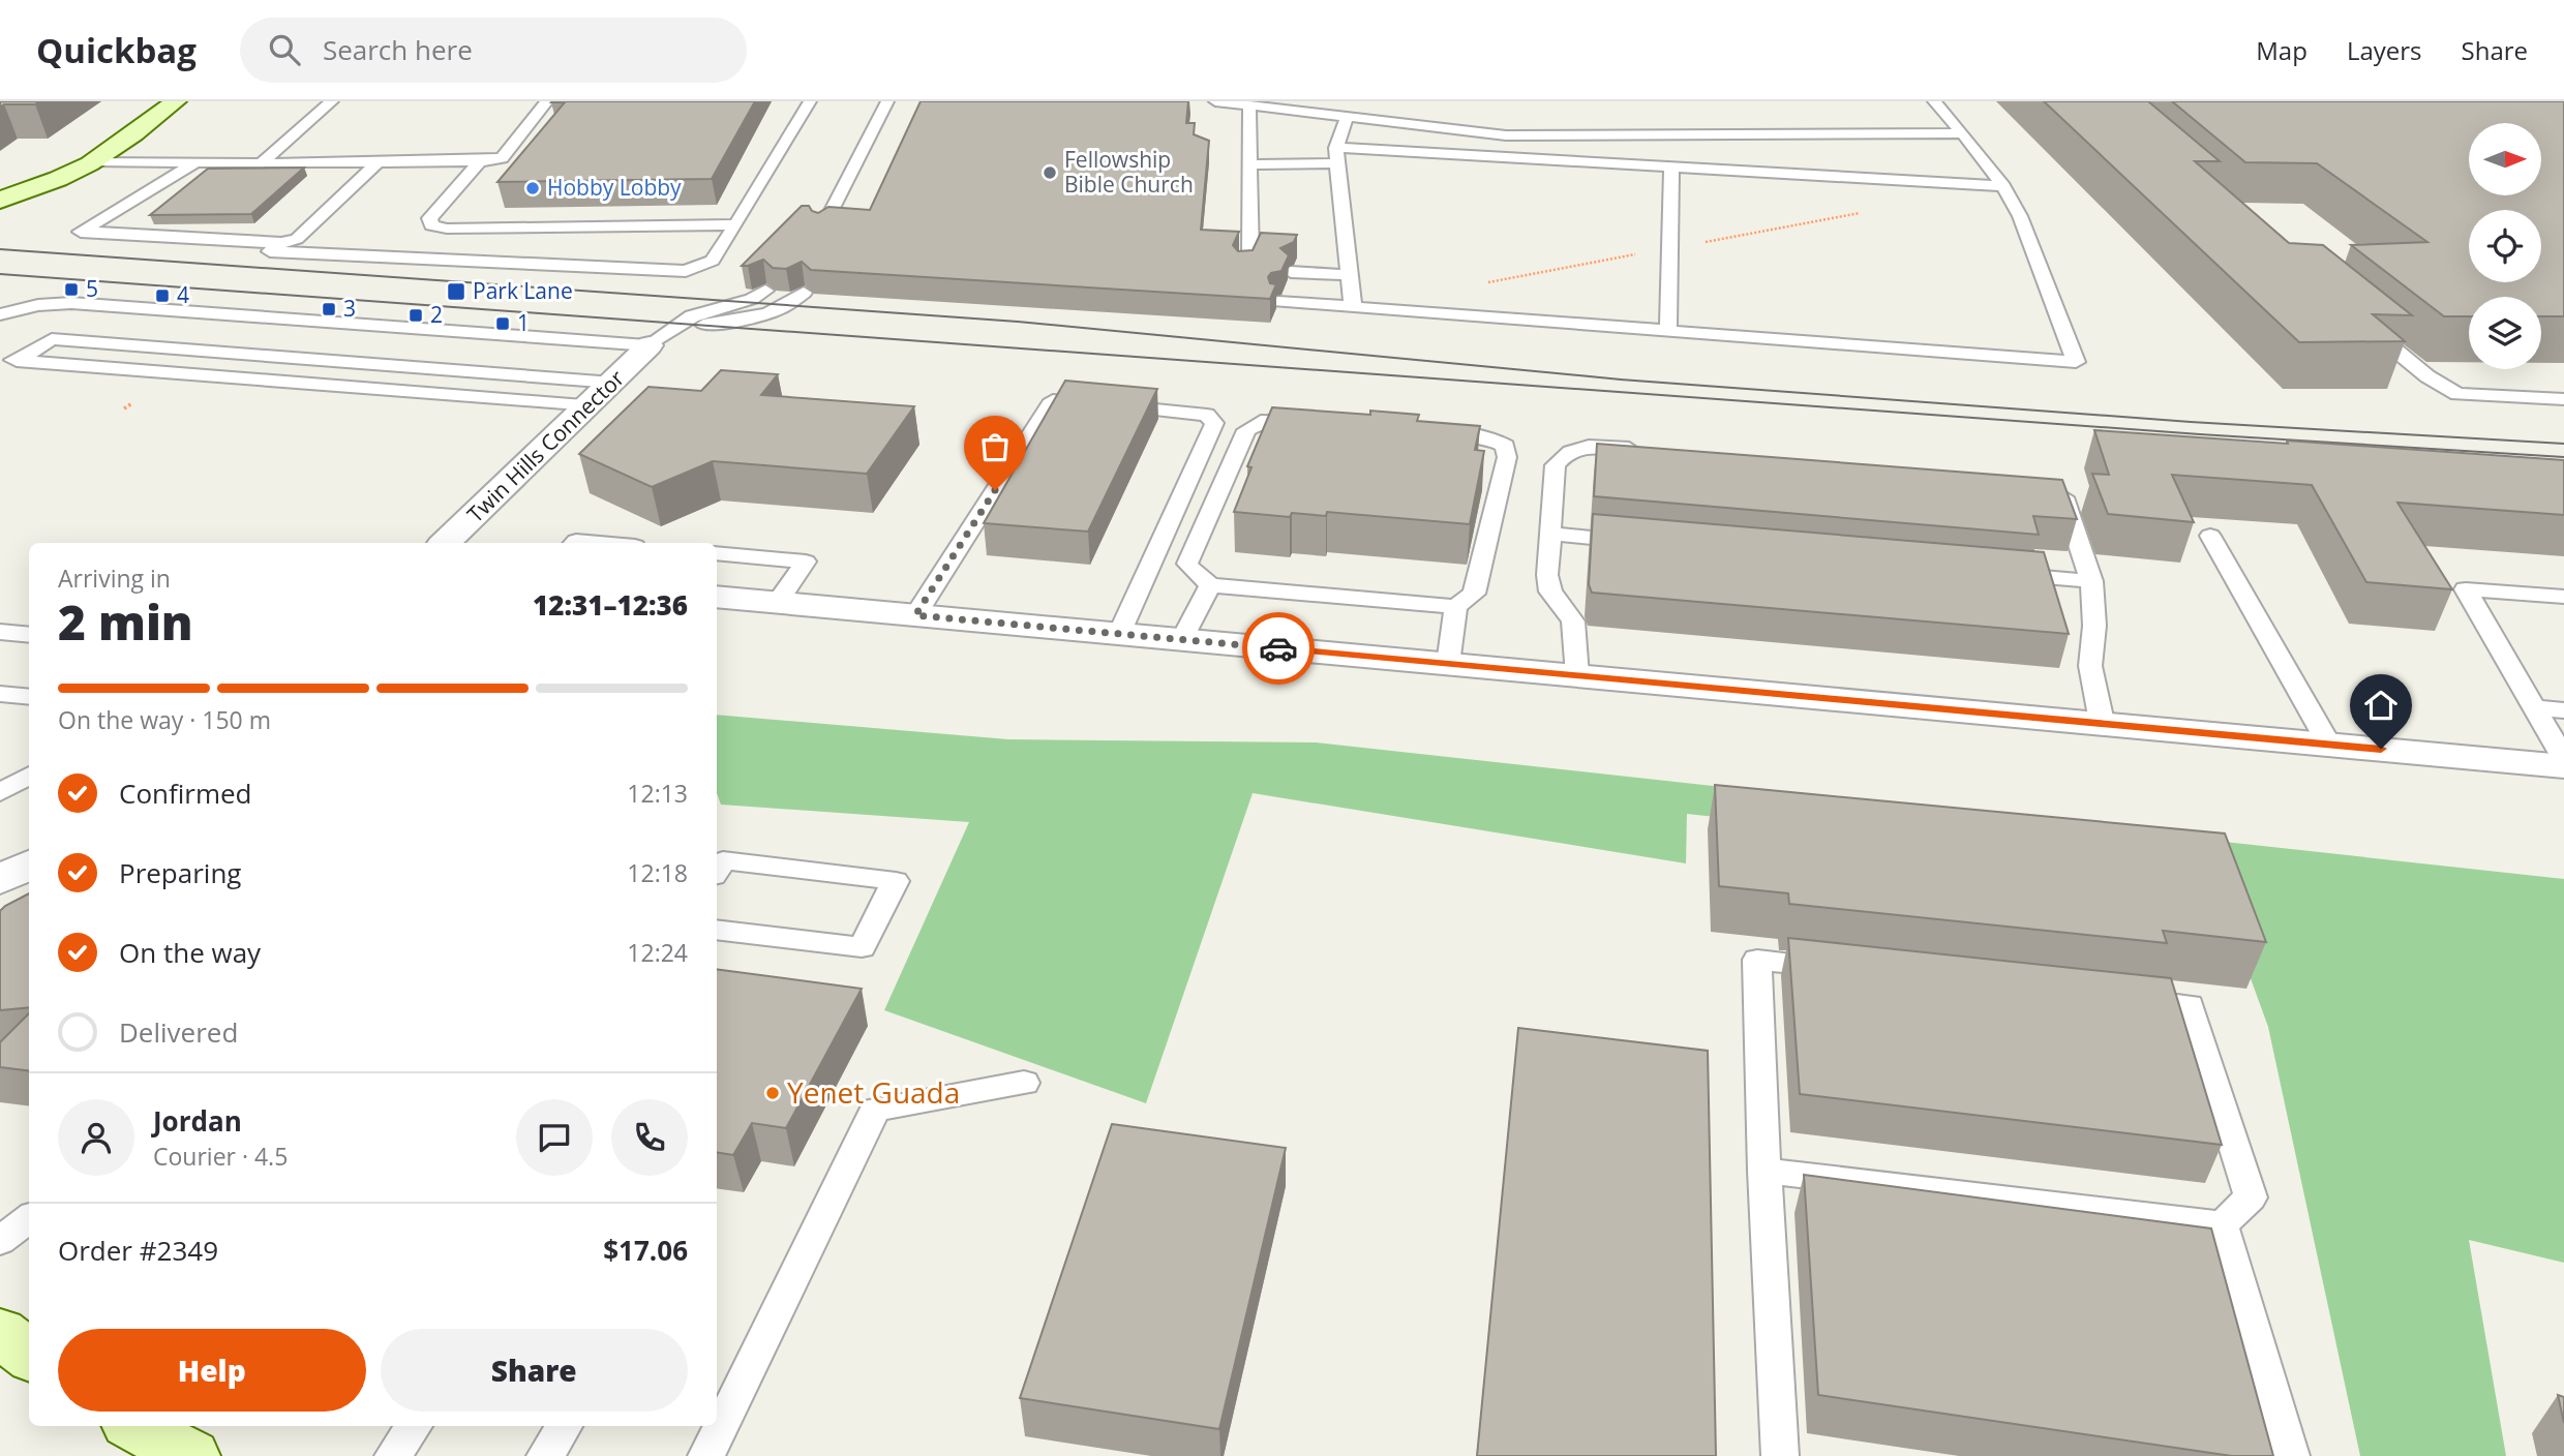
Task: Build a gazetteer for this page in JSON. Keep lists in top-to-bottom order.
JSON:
{
  "streets": {
    "street": ["Twin Hills Connector"]
  },
  "places": {
    "other": ["Fellowship Bible Church", "Hobby Lobby", "Yenet Guada"],
    "transit": [
      "5",
      "Park Lane",
      "4",
      "3",
      "2",
      "1"
    ]
  },
  "north": "right",
  "page": {
    "header": "Quickbag",
    "search": "Search here",
    "nav": ["Map", "Layers", "Share"],
    "heading": ["2 min", "Arriving in", "12:31–12:36"],
    "panel": [
      "Jordan",
      "Courier · 4.5",
      "Order #2349",
      "$17.06"
    ],
    "bar": "On the way · 150 m",
    "list": [
      ["Confirmed", "12:13"],
      ["Preparing", "12:18"],
      ["On the way", "12:24"],
      "Delivered"
    ],
    "buttons": ["Help", "Share"]
  }
}
